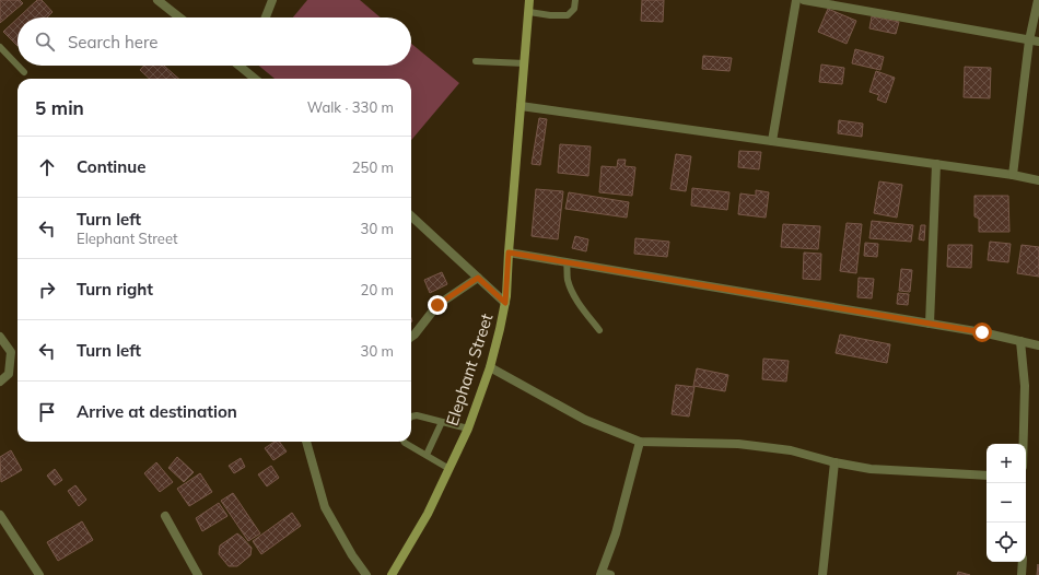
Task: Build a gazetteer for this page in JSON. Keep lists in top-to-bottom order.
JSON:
{
  "streets": {
    "main road": ["Elephant Street"]
  },
  "page": {
    "search": "Search here",
    "heading": ["5 min", "Walk · 330 m"],
    "list": [
      ["Continue", "250 m"],
      ["Turn left", "Elephant Street", "30 m"],
      ["Turn right", "20 m"],
      ["Turn left", "30 m"],
      "Arrive at destination"
    ],
    "map_buttons": ["+", "−"]
  }
}
